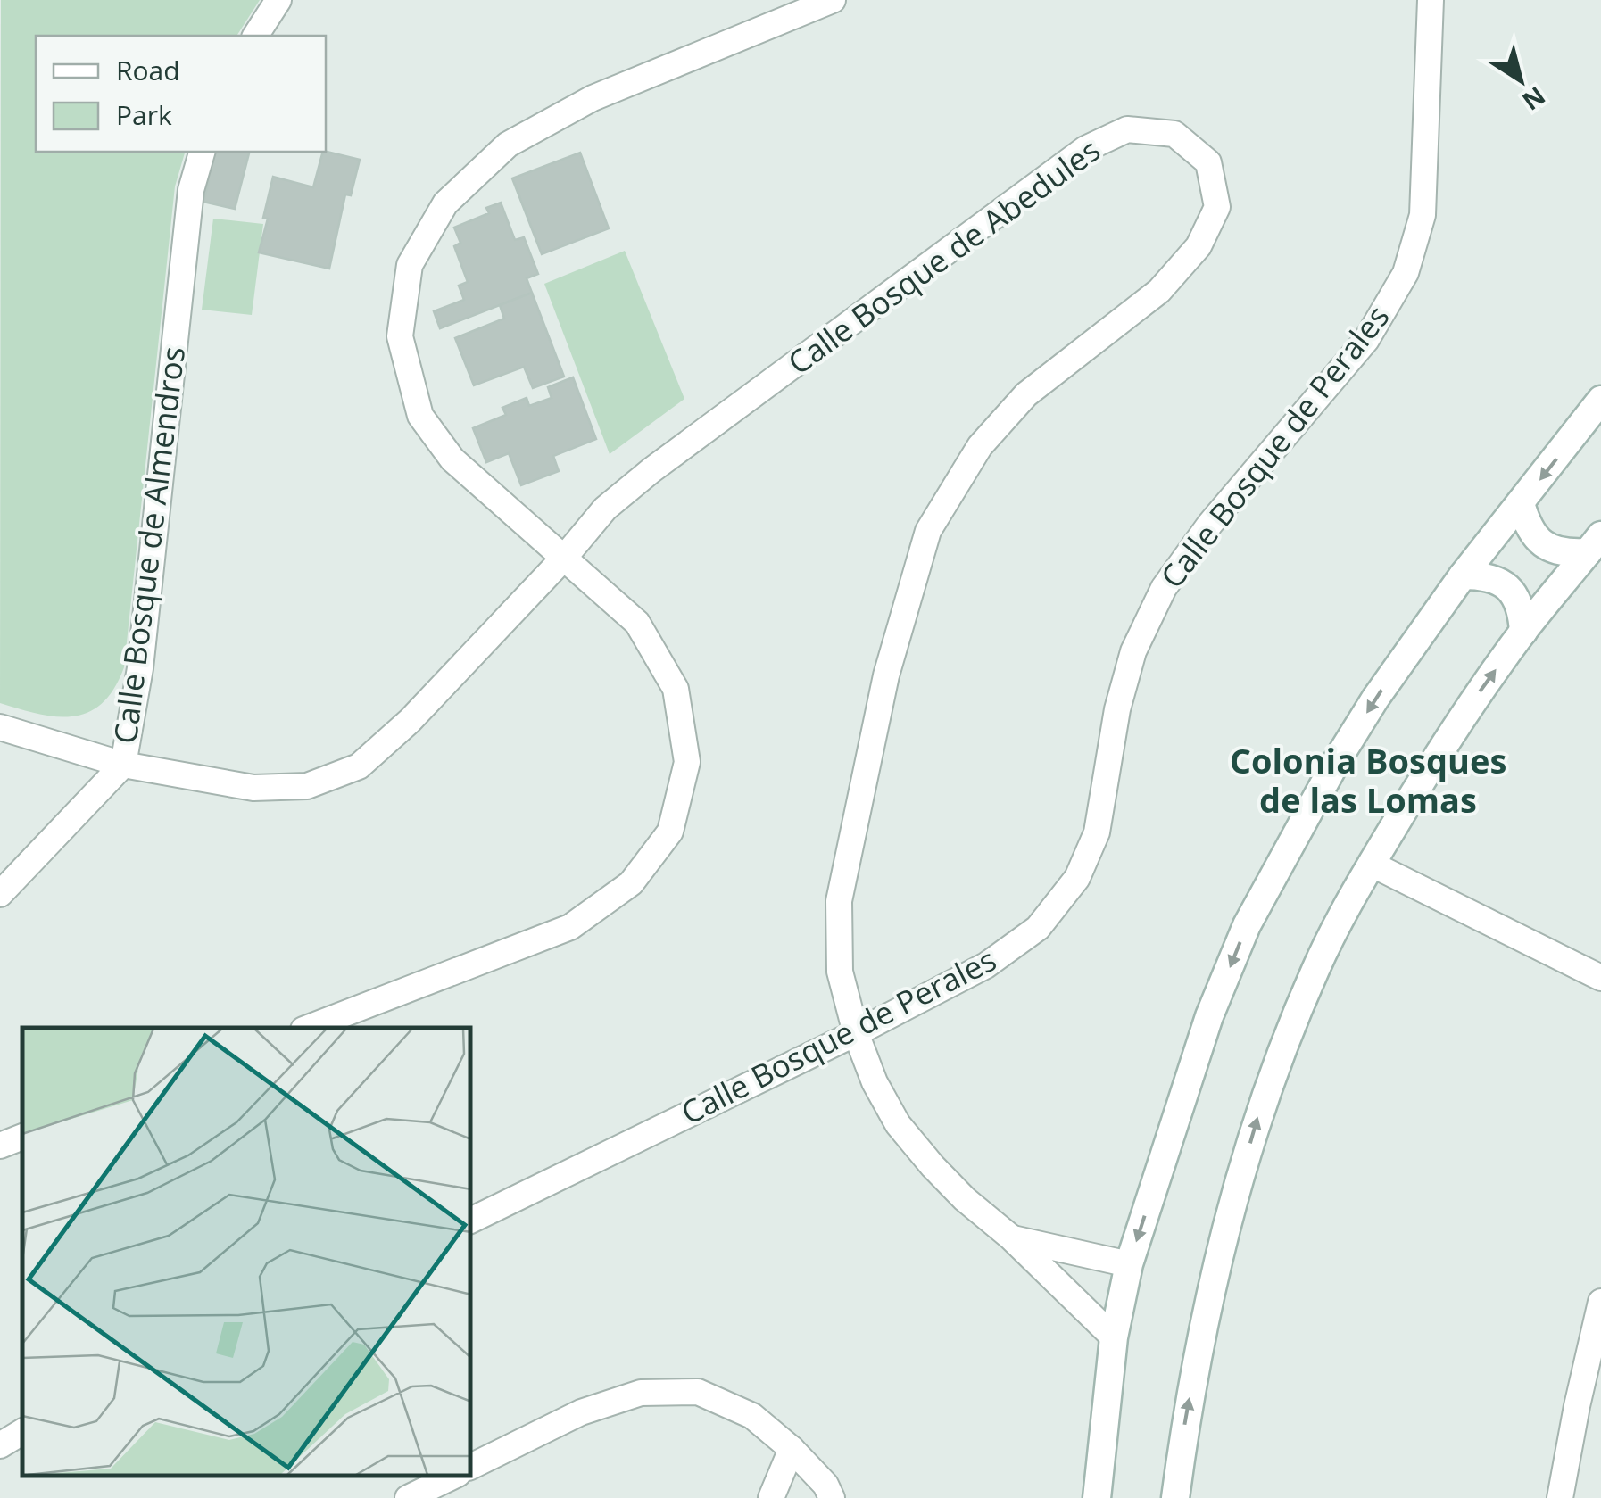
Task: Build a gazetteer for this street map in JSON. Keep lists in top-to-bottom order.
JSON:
{
  "streets": {
    "street": ["Calle Bosque de Abedules", "Calle Bosque de Perales", "Calle Bosque de Almendros"]
  },
  "crossings": [
    ["Calle Bosque de Abedules", "Calle Bosque de Perales"],
    ["Calle Bosque de Abedules", "Calle Bosque de Almendros"]
  ],
  "districts": ["Colonia Bosques de las Lomas"],
  "legend": ["Road", "Park"],
  "north": "bottom right"
}
